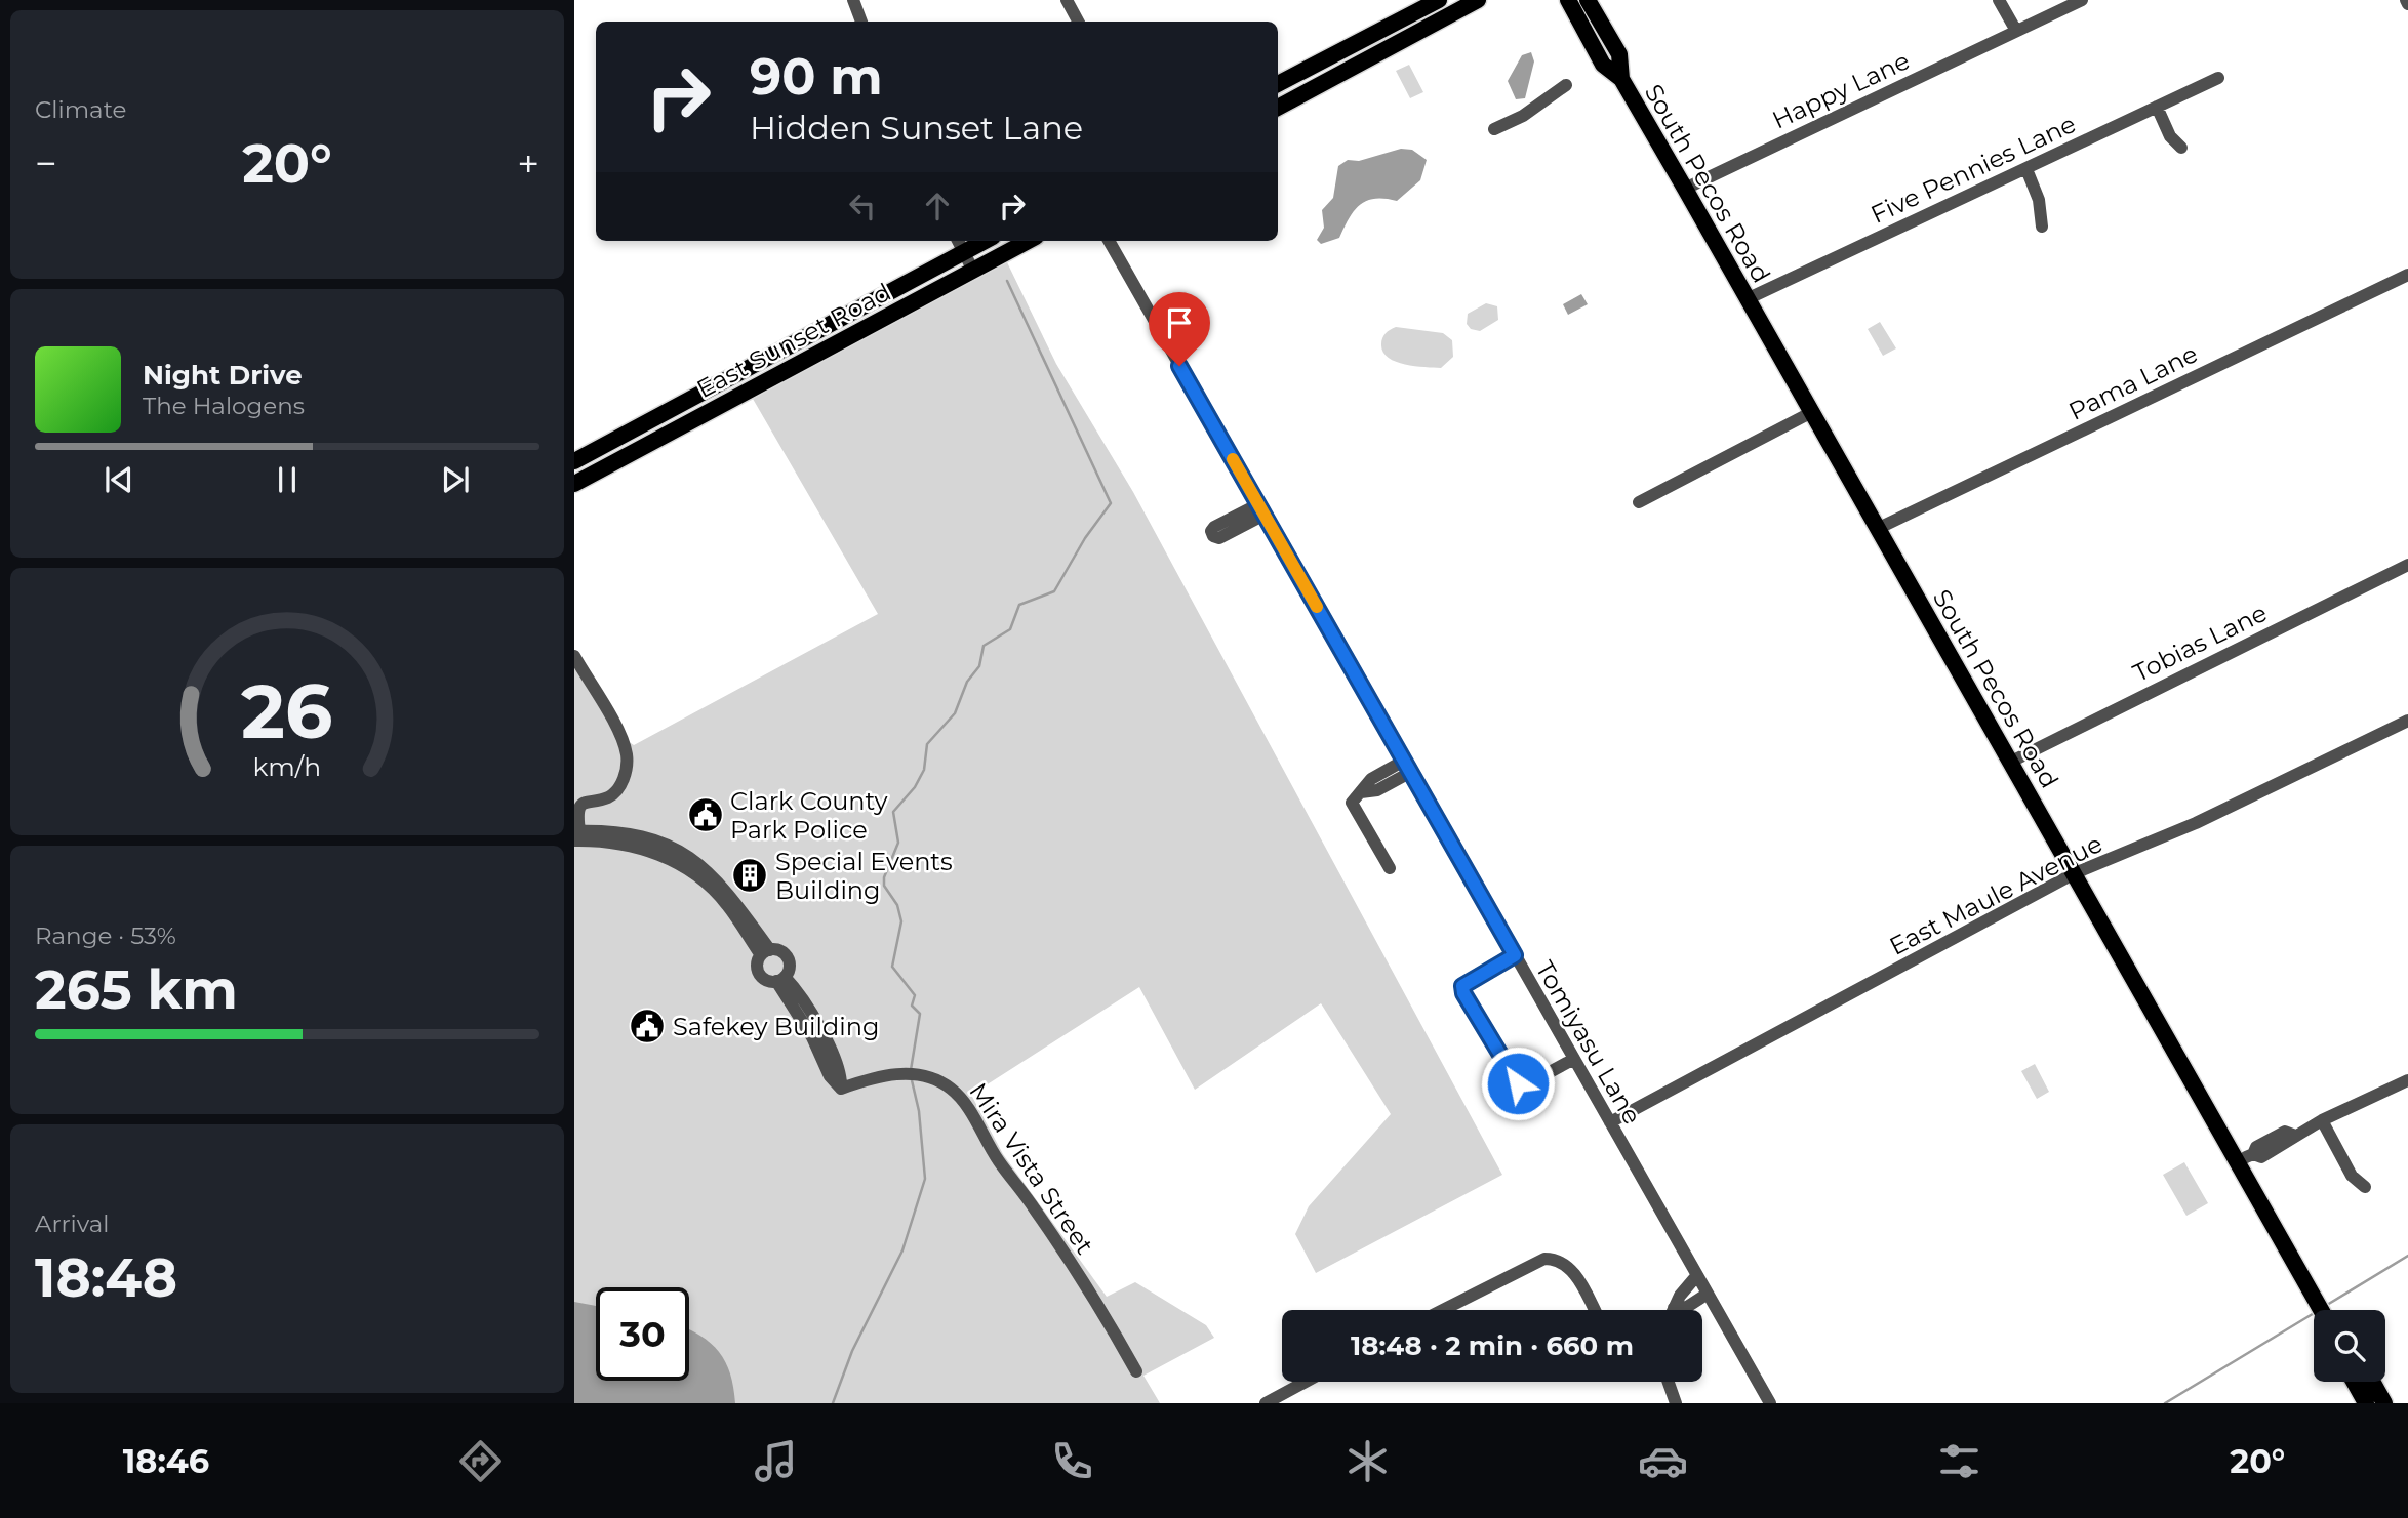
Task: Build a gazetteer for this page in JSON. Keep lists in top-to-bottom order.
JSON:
{
  "streets": {
    "main road": ["South Pecos Road", "East Sunset Road"],
    "street": [
      "Happy Lane",
      "Five Pennies Lane",
      "Pama Lane",
      "Tobias Lane",
      "East Maule Avenue",
      "Tomiyasu Lane",
      "Mira Vista Street"
    ]
  },
  "crossings": [
    ["Happy Lane", "South Pecos Road"],
    ["Five Pennies Lane", "South Pecos Road"],
    ["South Pecos Road", "Pama Lane"],
    ["South Pecos Road", "Tobias Lane"],
    ["South Pecos Road", "East Maule Avenue"],
    ["East Maule Avenue", "Tomiyasu Lane"]
  ],
  "places": {
    "public building": ["Clark County Park Police", "Safekey Building"],
    "building": ["Special Events Building"]
  },
  "page": {
    "tile": [
      "Climate",
      ["Range · 53%", "265 km"],
      ["Arrival", "18:48"]
    ],
    "turn": ["90 m", "Hidden Sunset Lane"],
    "heat": ["−", "20°", "+"],
    "song": ["Night Drive", "The Halogens"],
    "limit": "30",
    "trip": "18:48 · 2 min · 660 m",
    "tabs": ["18:46", "20°"],
    "gauge": ["26", "km/h"]
  }
}
